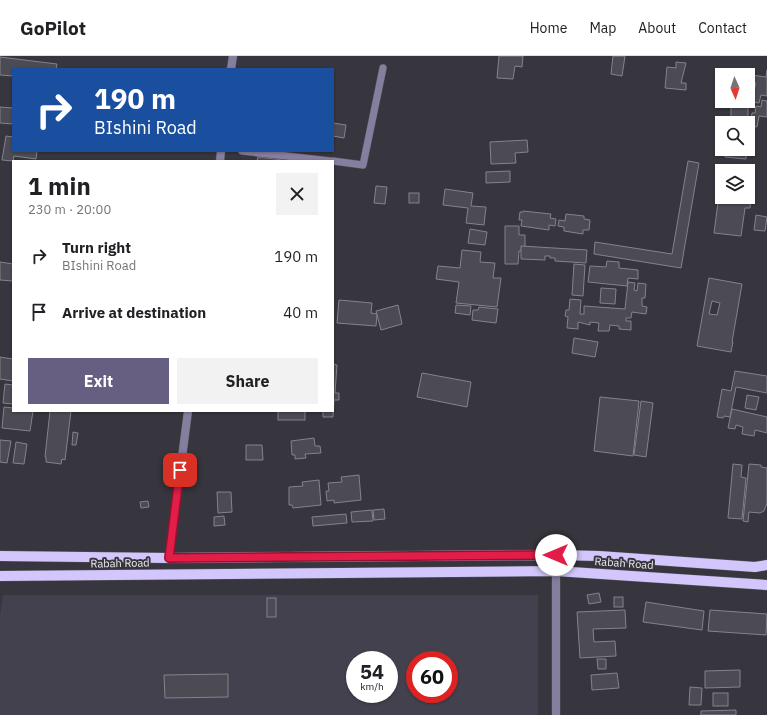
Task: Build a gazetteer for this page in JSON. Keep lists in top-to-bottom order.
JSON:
{
  "streets": {
    "main road": ["Rabah Road"]
  },
  "north": "bottom",
  "page": {
    "header": "GoPilot",
    "nav": [
      "Home",
      "Map",
      "About",
      "Contact"
    ],
    "turn": ["190 m", "BIshini Road"],
    "heading": ["1 min", "230 m · 20:00"],
    "list": [
      {
        "name": "Turn right",
        "note": "BIshini Road",
        "value": "190 m"
      },
      {
        "name": "Arrive at destination",
        "value": "40 m"
      }
    ],
    "buttons": ["Exit", "Share"],
    "speed": "54 km/h",
    "limit": "60"
  }
}
